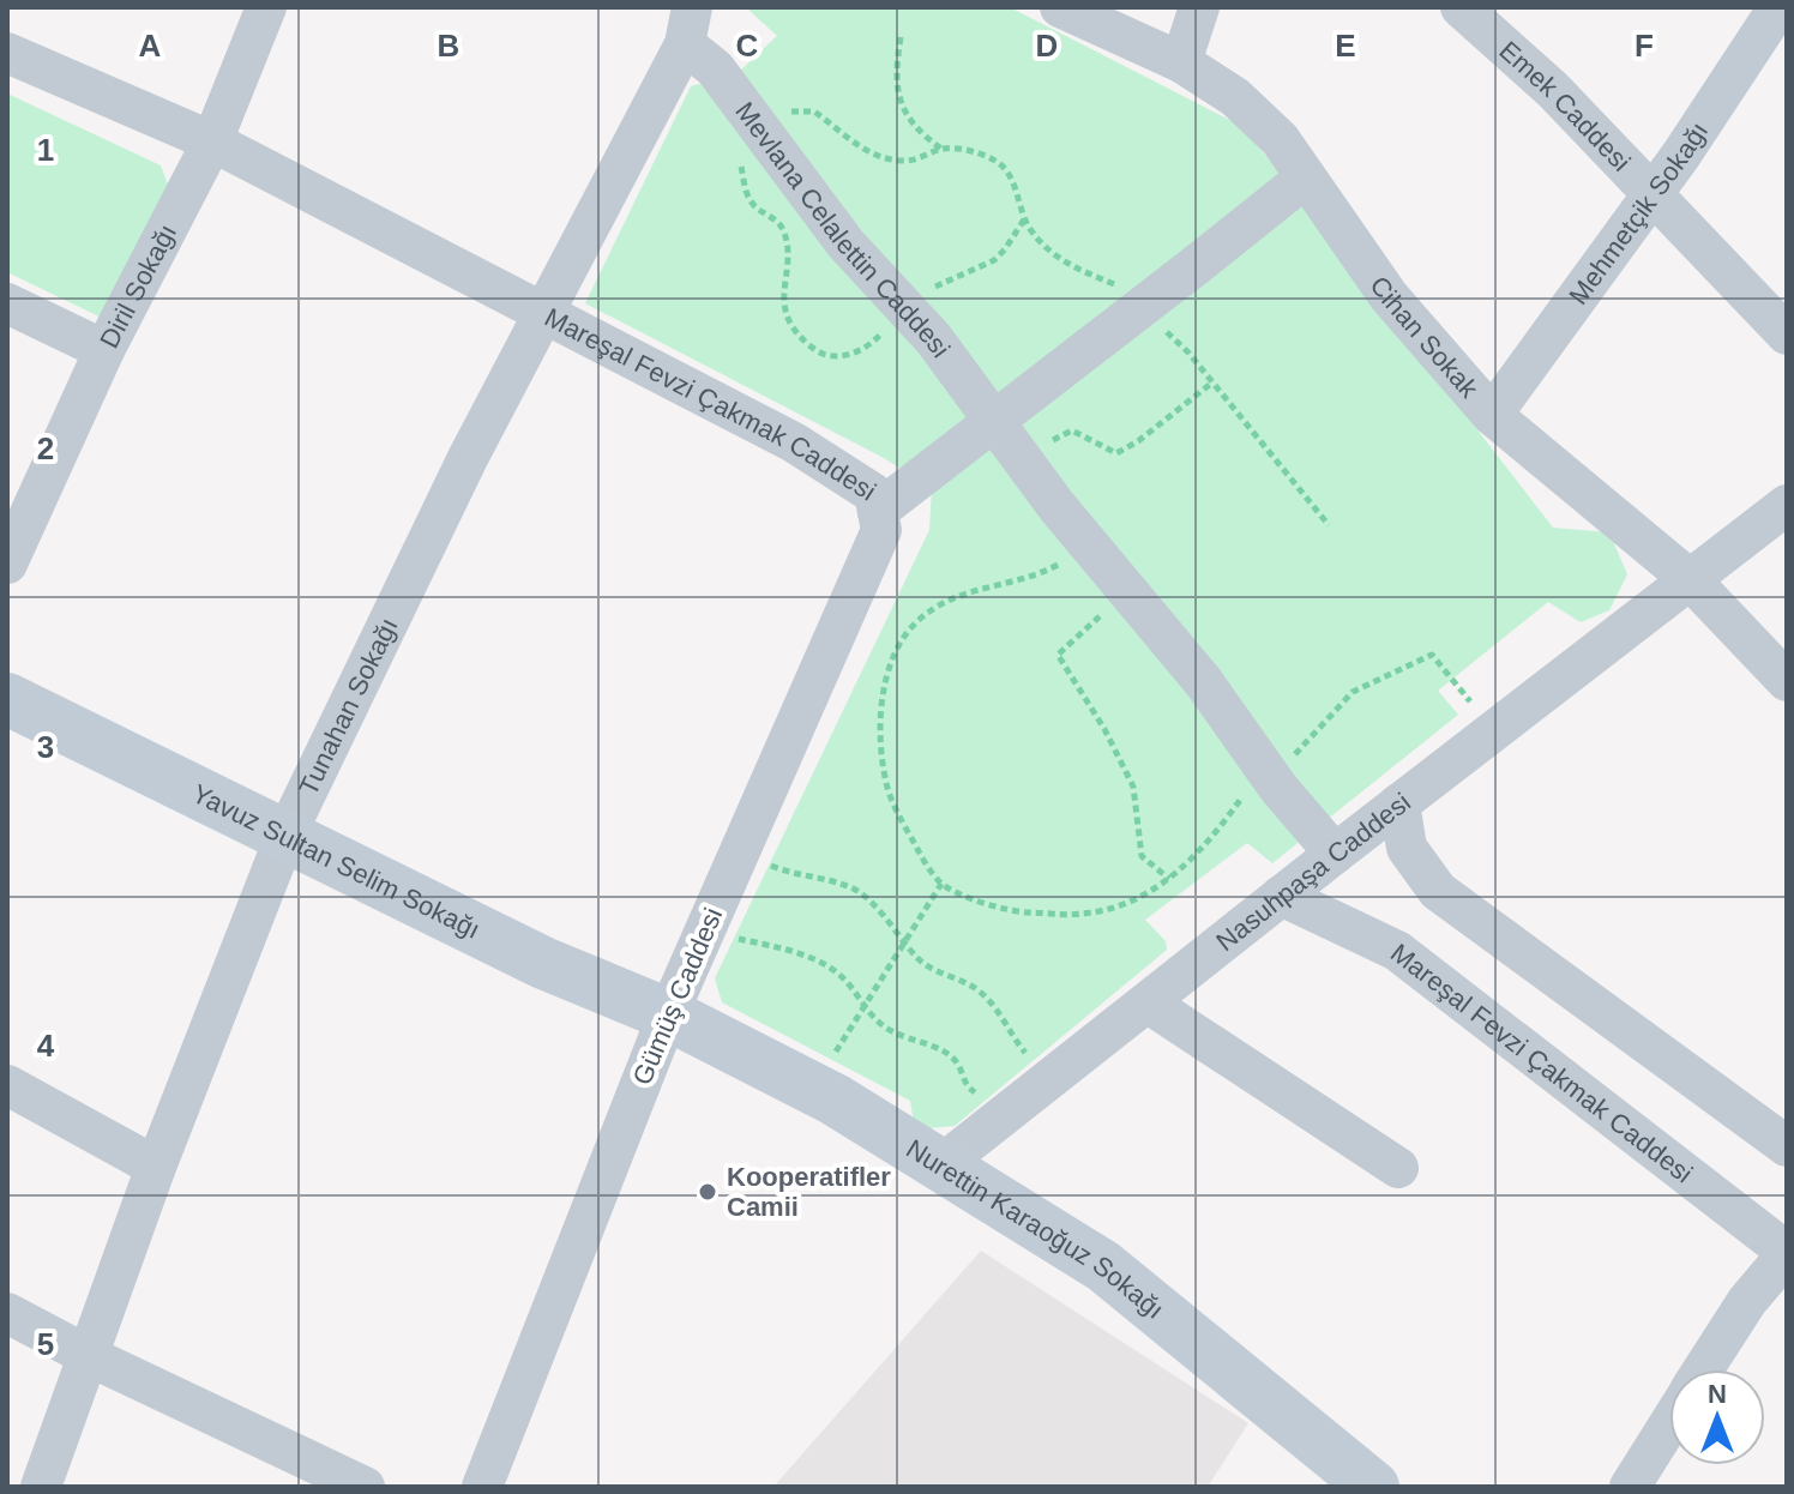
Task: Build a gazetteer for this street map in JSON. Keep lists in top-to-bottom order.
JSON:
{
  "streets": {
    "street": [
      "Emek Caddesi",
      "Mehmetçik Sokağı",
      "Mevlana Celalettin Caddesi",
      "Diril Sokağı",
      "Cihan Sokak",
      "Mareşal Fevzi Çakmak Caddesi",
      "Tunahan Sokağı",
      "Yavuz Sultan Selim Sokağı",
      "Nasuhpaşa Caddesi",
      "Gümüş Caddesi",
      "Nurettin Karaoğuz Sokağı"
    ]
  },
  "crossings": [
    ["Emek Caddesi", "Mehmetçik Sokağı"],
    ["Mehmetçik Sokağı", "Cihan Sokak"],
    ["Mevlana Celalettin Caddesi", "Mareşal Fevzi Çakmak Caddesi"],
    ["Mevlana Celalettin Caddesi", "Tunahan Sokağı"],
    ["Diril Sokağı", "Mareşal Fevzi Çakmak Caddesi"],
    ["Cihan Sokak", "Mareşal Fevzi Çakmak Caddesi"],
    ["Cihan Sokak", "Nasuhpaşa Caddesi"],
    ["Mareşal Fevzi Çakmak Caddesi", "Tunahan Sokağı"],
    ["Mareşal Fevzi Çakmak Caddesi", "Nasuhpaşa Caddesi"],
    ["Mareşal Fevzi Çakmak Caddesi", "Gümüş Caddesi"],
    ["Tunahan Sokağı", "Yavuz Sultan Selim Sokağı"],
    ["Yavuz Sultan Selim Sokağı", "Gümüş Caddesi"],
    ["Yavuz Sultan Selim Sokağı", "Nurettin Karaoğuz Sokağı"],
    ["Nasuhpaşa Caddesi", "Nurettin Karaoğuz Sokağı"],
    ["Gümüş Caddesi", "Nurettin Karaoğuz Sokağı"]
  ],
  "places": ["Kooperatifler Camii"],
  "north": "top",
  "grid": {
    "columns": [
      "A",
      "B",
      "C",
      "D",
      "E",
      "F"
    ],
    "rows": [
      "1",
      "2",
      "3",
      "4",
      "5"
    ]
  }
}
